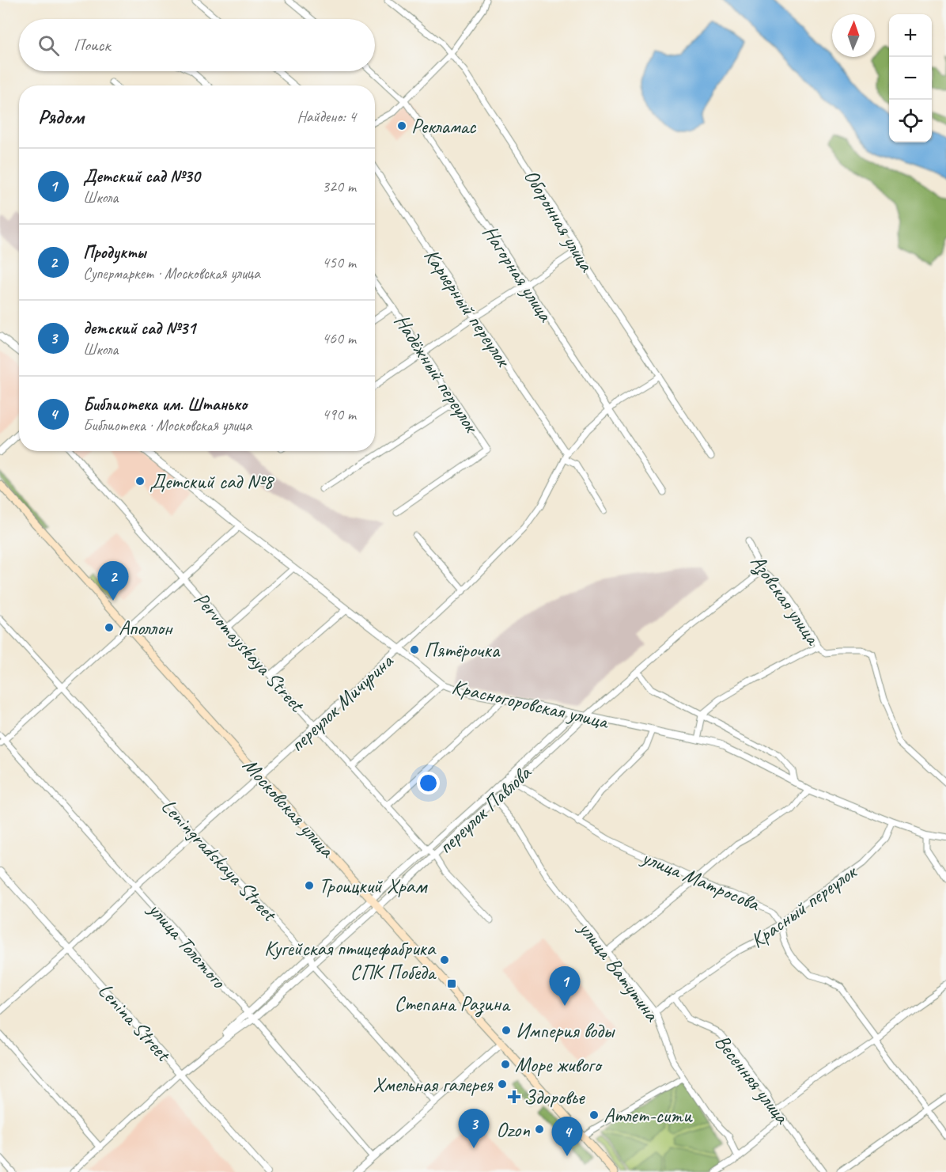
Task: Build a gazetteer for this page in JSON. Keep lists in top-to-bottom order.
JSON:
{
  "streets": {
    "main road": ["Московская улица"],
    "street": [
      "Оборонная улица",
      "Нагорная улица",
      "Карьерный переулок",
      "Надёжный переулок",
      "Азовская улица",
      "Pervomayskaya Street",
      "переулок Мичурина",
      "Красногоровская улица",
      "переулок Павлова",
      "Leningradskaya Street",
      "улица Матросова",
      "Красный переулок",
      "улица Толстого",
      "улица Ватутина",
      "Lenina Street",
      "Весенняя улица"
    ]
  },
  "crossings": [
    ["Оборонная улица", "переулок Мичурина"],
    ["Нагорная улица", "переулок Мичурина"],
    ["Карьерный переулок", "переулок Мичурина"],
    ["Азовская улица", "переулок Павлова"],
    ["Pervomayskaya Street", "переулок Мичурина"],
    ["Pervomayskaya Street", "переулок Павлова"],
    ["переулок Мичурина", "Красногоровская улица"],
    ["переулок Мичурина", "Московская улица"],
    ["переулок Мичурина", "Leningradskaya Street"],
    ["переулок Мичурина", "улица Толстого"],
    ["переулок Мичурина", "Lenina Street"],
    ["Красногоровская улица", "переулок Павлова"],
    ["Красногоровская улица", "Красный переулок"],
    ["Московская улица", "переулок Павлова"],
    ["переулок Павлова", "Leningradskaya Street"],
    ["переулок Павлова", "улица Матросова"],
    ["переулок Павлова", "улица Толстого"],
    ["переулок Павлова", "улица Ватутина"],
    ["переулок Павлова", "Lenina Street"],
    ["улица Матросова", "Красный переулок"],
    ["Красный переулок", "улица Ватутина"],
    ["Красный переулок", "Весенняя улица"]
  ],
  "places": {
    "other": [
      "Рекламас",
      "Детский сад №8",
      "Аполлон",
      "Пятёрочка",
      "Троицкий Храм",
      "Кугейская птицефабрика СПК Победа",
      "Империя воды",
      "Море живого",
      "Хмельная галерея",
      "Атлет-сити",
      "Ozon"
    ],
    "transit": ["Степана Разина"],
    "health": ["Здоровье"]
  },
  "north": "top",
  "page": {
    "map_buttons": ["+", "−"],
    "search": "Поиск",
    "heading": ["Рядом", "Найдено: 4"],
    "list": [
      {
        "mark": "1",
        "name": "Детский сад №30",
        "note": "Школа",
        "value": "320 m"
      },
      {
        "mark": "2",
        "name": "Продукты",
        "note": "Супермаркет · Московская улица",
        "value": "450 m"
      },
      {
        "mark": "3",
        "name": "детский сад №31",
        "note": "Школа",
        "value": "460 m"
      },
      {
        "mark": "4",
        "name": "Библиотека им. Штанько",
        "note": "Библиотека · Московская улица",
        "value": "490 m"
      }
    ],
    "pins": [
      "2",
      "1",
      "3",
      "4"
    ]
  }
}
